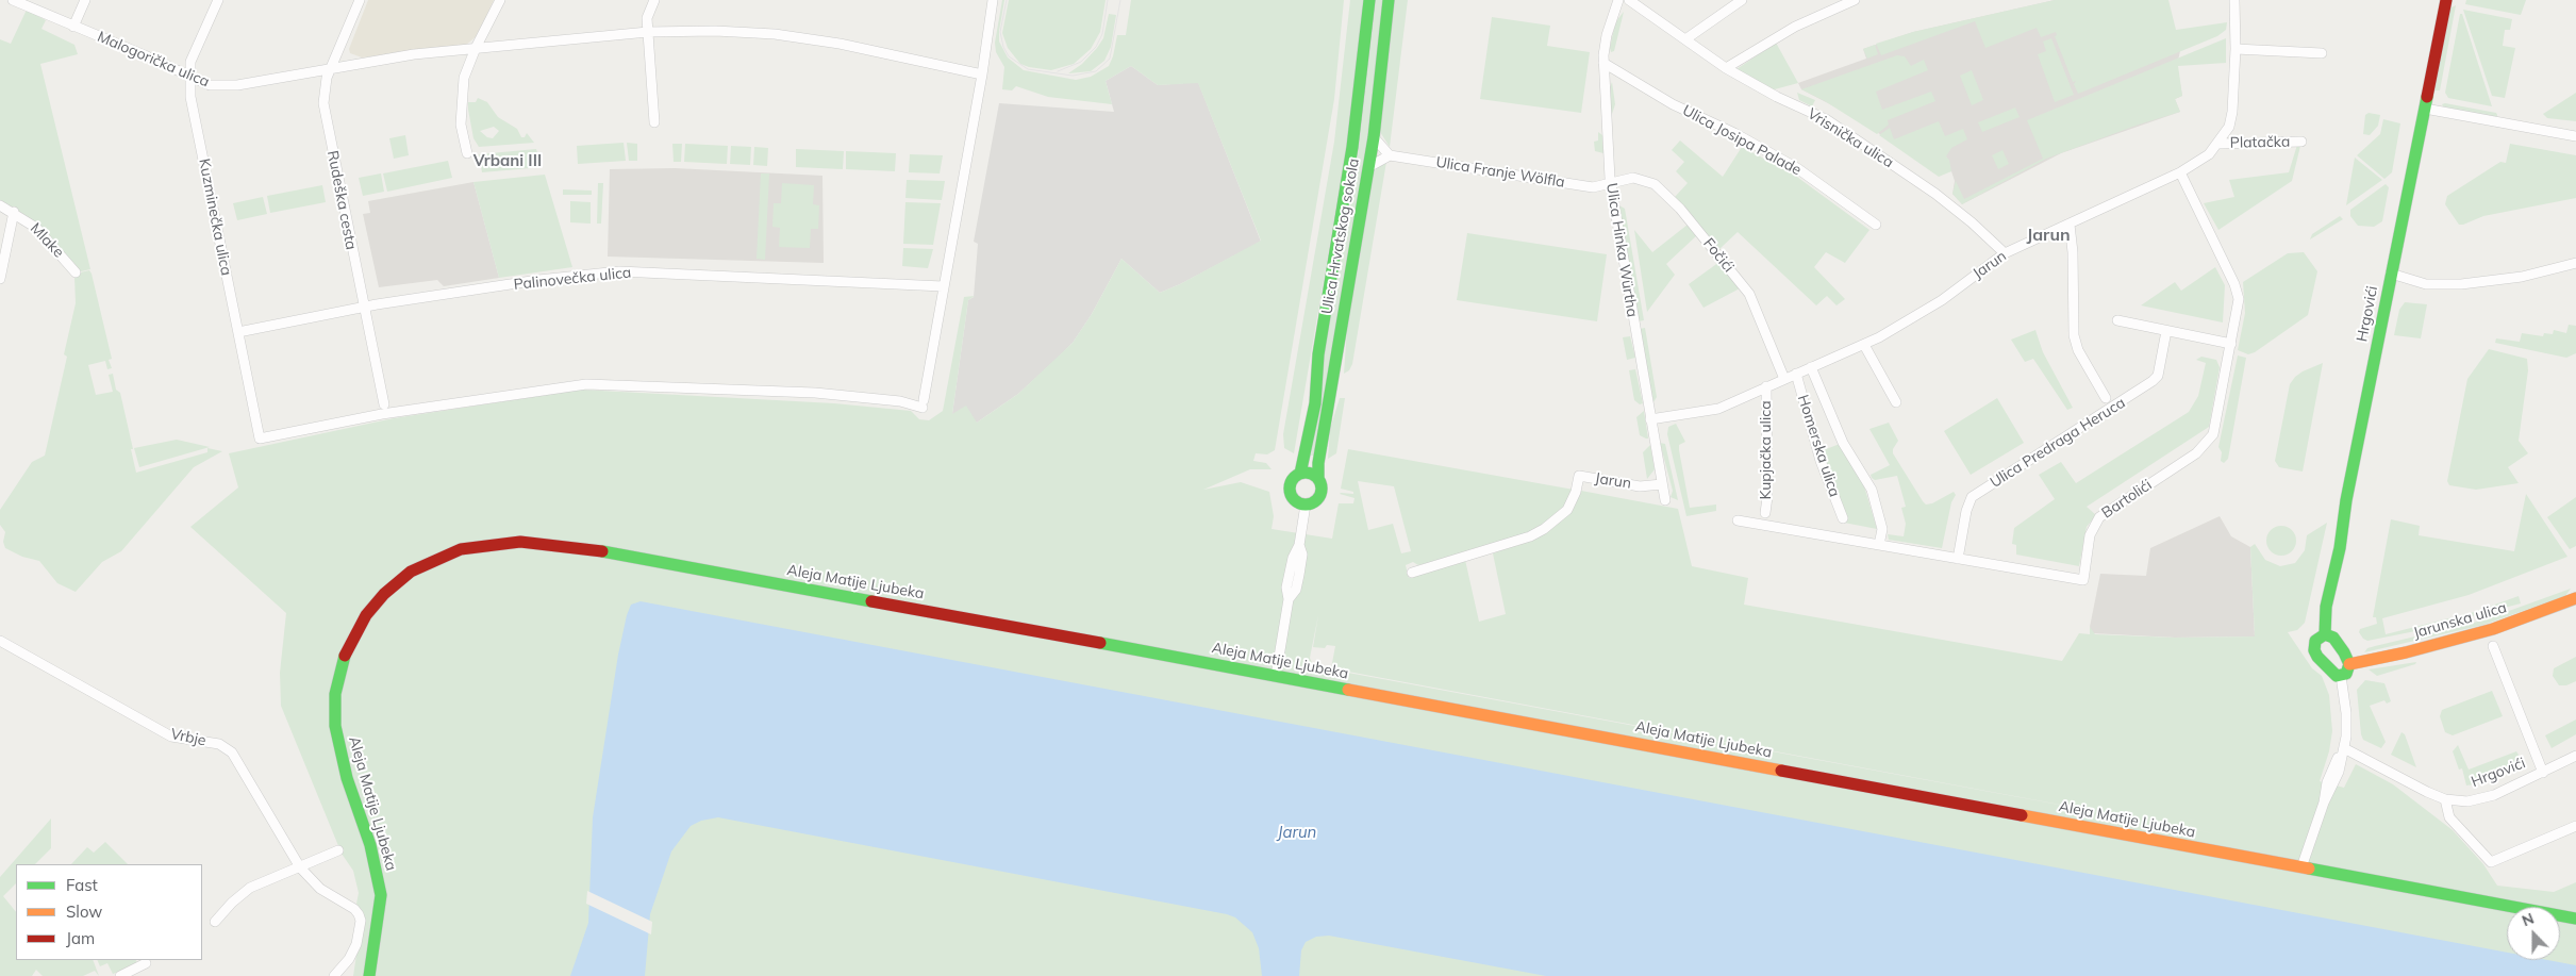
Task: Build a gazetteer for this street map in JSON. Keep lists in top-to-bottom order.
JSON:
{
  "streets": {
    "street": [
      "Malogorička ulica",
      "Vrisnička ulica",
      "Ulica Josipa Palade",
      "Platačka",
      "Ulica Franje Wölfla",
      "Rudeška cesta",
      "Kuzminečka ulica",
      "Ulica Hrvatskog sokola",
      "Mlake",
      "Ulica Hinka Würtha",
      "Fočići",
      "Jarun",
      "Palinovečka ulica",
      "Hrgovići",
      "Ulica Predraga Heruca",
      "Homerska ulica",
      "Kupjačka ulica",
      "Bartolići",
      "Aleja Matije Ljubeka",
      "Jarunska ulica",
      "Vrbje"
    ]
  },
  "crossings": [
    ["Malogorička ulica", "Rudeška cesta"],
    ["Malogorička ulica", "Kuzminečka ulica"],
    ["Vrisnička ulica", "Jarun"],
    ["Ulica Josipa Palade", "Ulica Hinka Würtha"],
    ["Platačka", "Jarun"],
    ["Ulica Franje Wölfla", "Ulica Hinka Würtha"],
    ["Ulica Franje Wölfla", "Fočići"],
    ["Rudeška cesta", "Palinovečka ulica"],
    ["Kuzminečka ulica", "Palinovečka ulica"],
    ["Ulica Hinka Würtha", "Fočići"],
    ["Ulica Hinka Würtha", "Jarun"],
    ["Fočići", "Jarun"],
    ["Jarun", "Homerska ulica"],
    ["Jarun", "Kupjačka ulica"],
    ["Jarun", "Bartolići"],
    ["Ulica Predraga Heruca", "Bartolići"]
  ],
  "districts": ["Vrbani III", "Jarun"],
  "water": ["Jarun"],
  "legend": ["Fast", "Slow", "Jam"],
  "north": "top"
}
